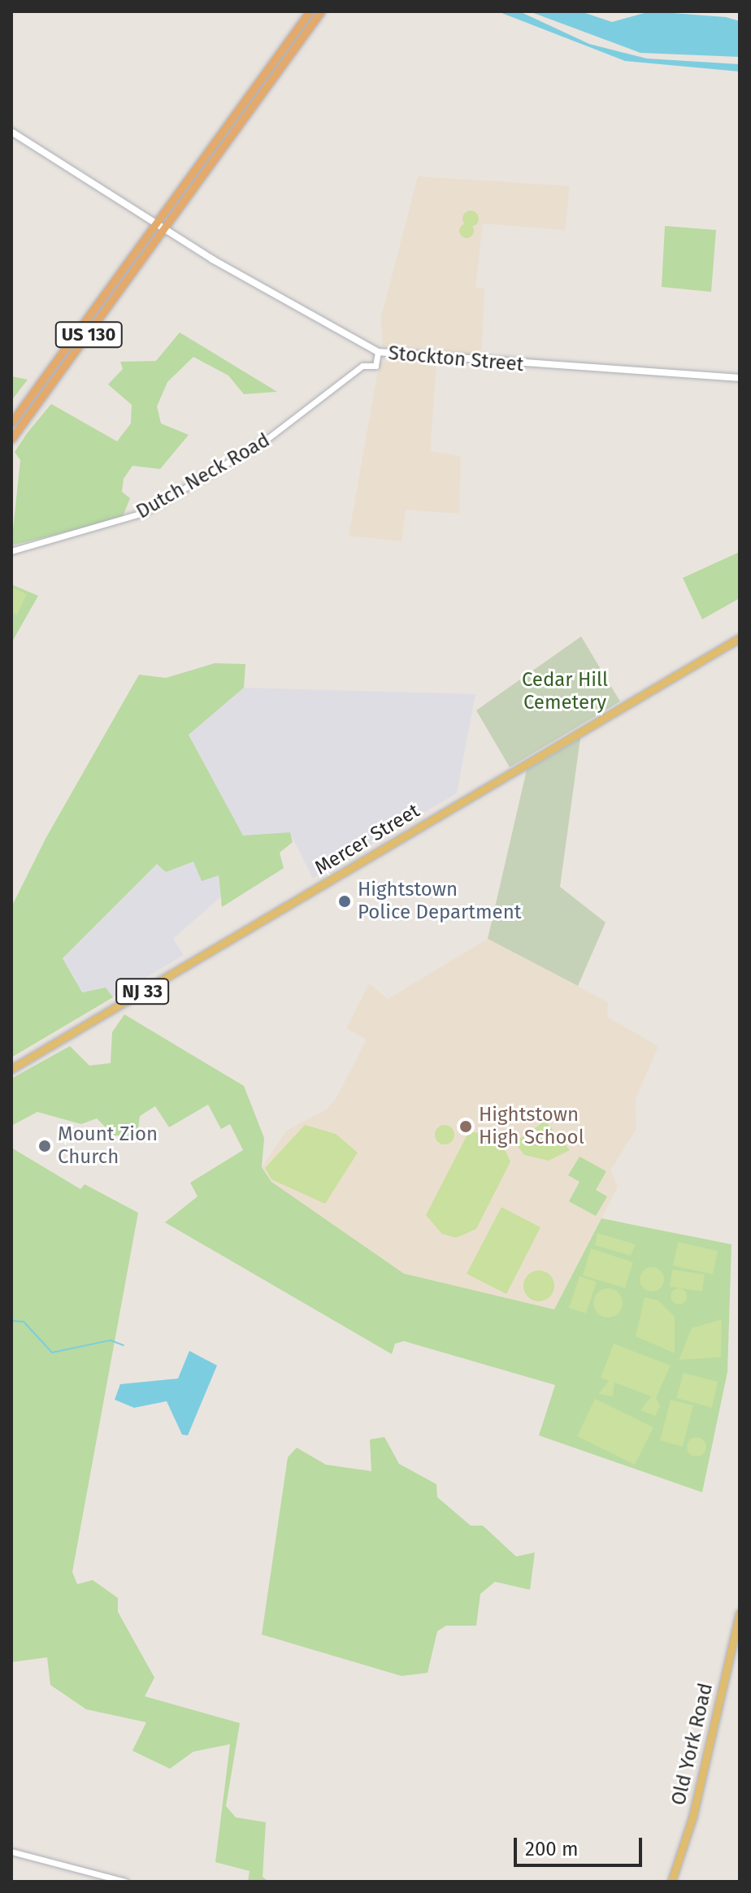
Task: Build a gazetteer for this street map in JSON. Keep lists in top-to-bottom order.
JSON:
{
  "streets": {
    "highway": ["US 130"],
    "main road": [
      "Stockton Street",
      "Mercer Street",
      "NJ 33",
      "Old York Road"
    ],
    "street": ["Dutch Neck Road"]
  },
  "crossings": [
    ["US 130", "Stockton Street"],
    ["Stockton Street", "Dutch Neck Road"]
  ],
  "parks": ["Cedar Hill Cemetery"],
  "places": ["Hightstown Police Department", "Hightstown High School", "Mount Zion Church"],
  "scale_bar": "200 m"
}
